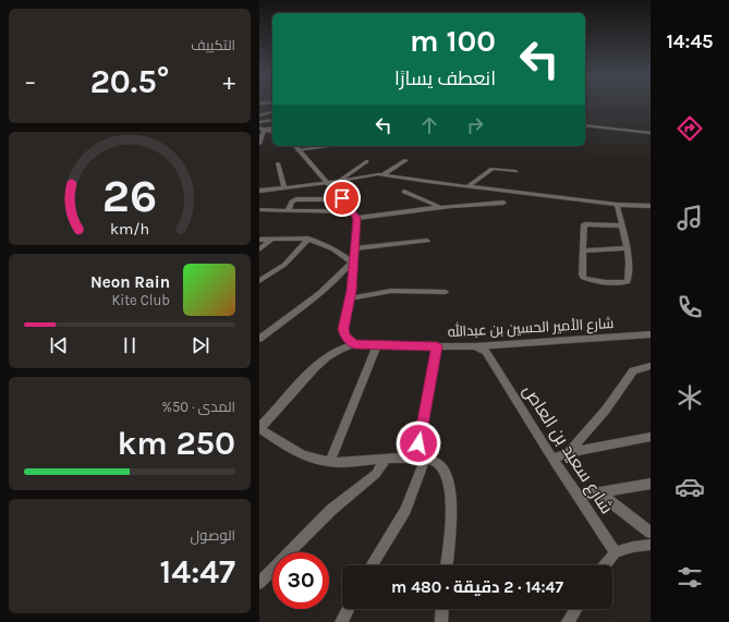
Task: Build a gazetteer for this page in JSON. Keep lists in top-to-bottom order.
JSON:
{
  "streets": {
    "street": ["شارع الأمير الحسين بن عبدالله", "شارع سعيد بن العاص"]
  },
  "crossings": [
    ["شارع الأمير الحسين بن عبدالله", "شارع سعيد بن العاص"]
  ],
  "page": {
    "tabs": "14:45",
    "tile": [
      "التكييف",
      ["المدى · 50%", "250 km"],
      ["الوصول", "14:47"]
    ],
    "turn": ["100 m", "انعطف يسارًا"],
    "heat": ["−", "20.5°", "+"],
    "song": ["Neon Rain", "Kite Club"],
    "limit": "30",
    "trip": "14:47 · 2 دقيقة · 480 m",
    "gauge": ["26", "km/h"]
  }
}
